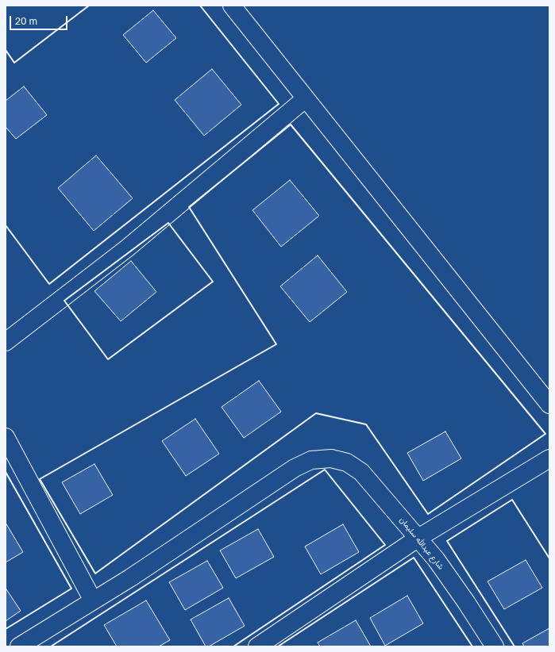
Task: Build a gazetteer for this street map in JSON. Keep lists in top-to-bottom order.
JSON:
{
  "streets": {
    "street": ["شارع عبدالله سليمان"]
  },
  "scale_bar": "20 m"
}
